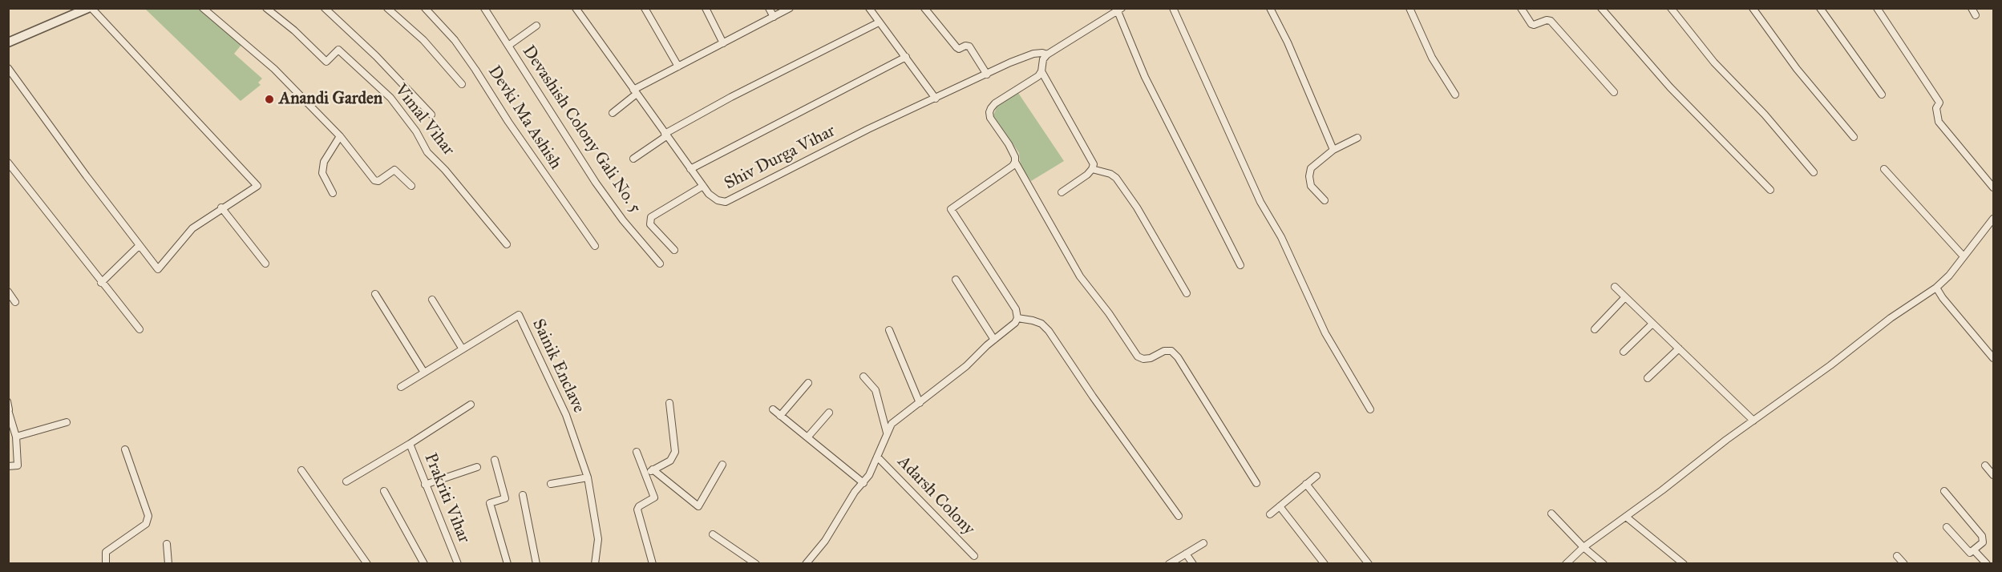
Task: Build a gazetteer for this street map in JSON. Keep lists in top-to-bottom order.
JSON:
{
  "streets": {
    "street": [
      "Devki Ma Ashish",
      "Vimal Vihar",
      "Devashish Colony Gali No. 5",
      "Shiv Durga Vihar",
      "Sainik Enclave",
      "Adarsh Colony",
      "Prakriti Vihar"
    ]
  },
  "places": ["Anandi Garden"]
}
